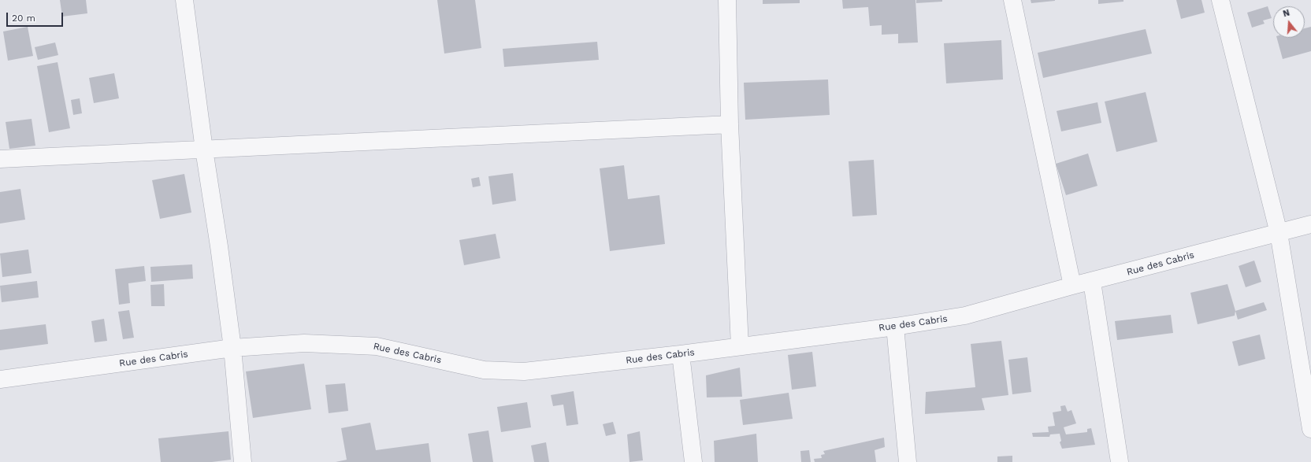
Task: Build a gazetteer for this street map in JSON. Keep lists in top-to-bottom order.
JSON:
{
  "streets": {
    "street": ["Rue des Cabris"]
  },
  "scale_bar": "20 m",
  "north": "top"
}
